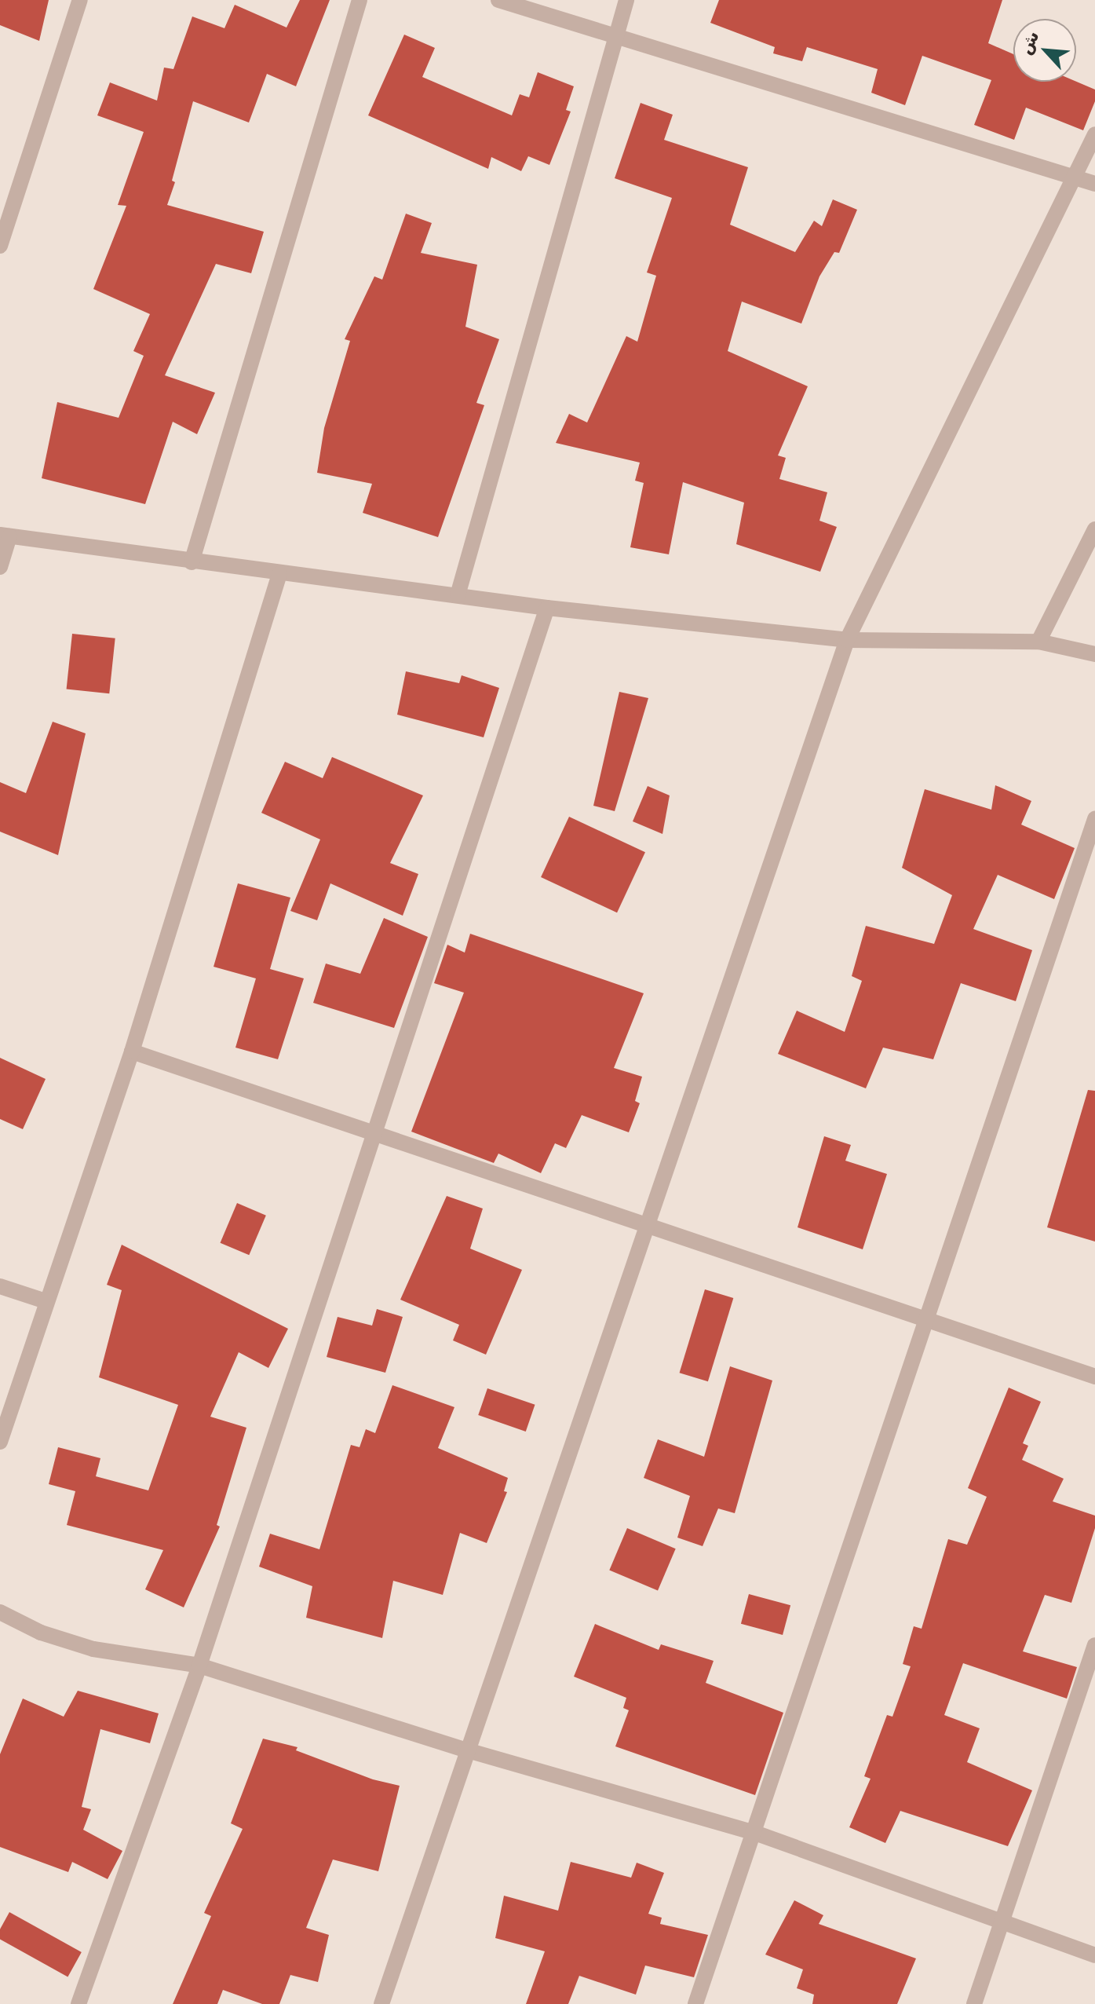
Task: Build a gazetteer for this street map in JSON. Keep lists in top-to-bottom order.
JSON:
{
  "north": "top left"
}
